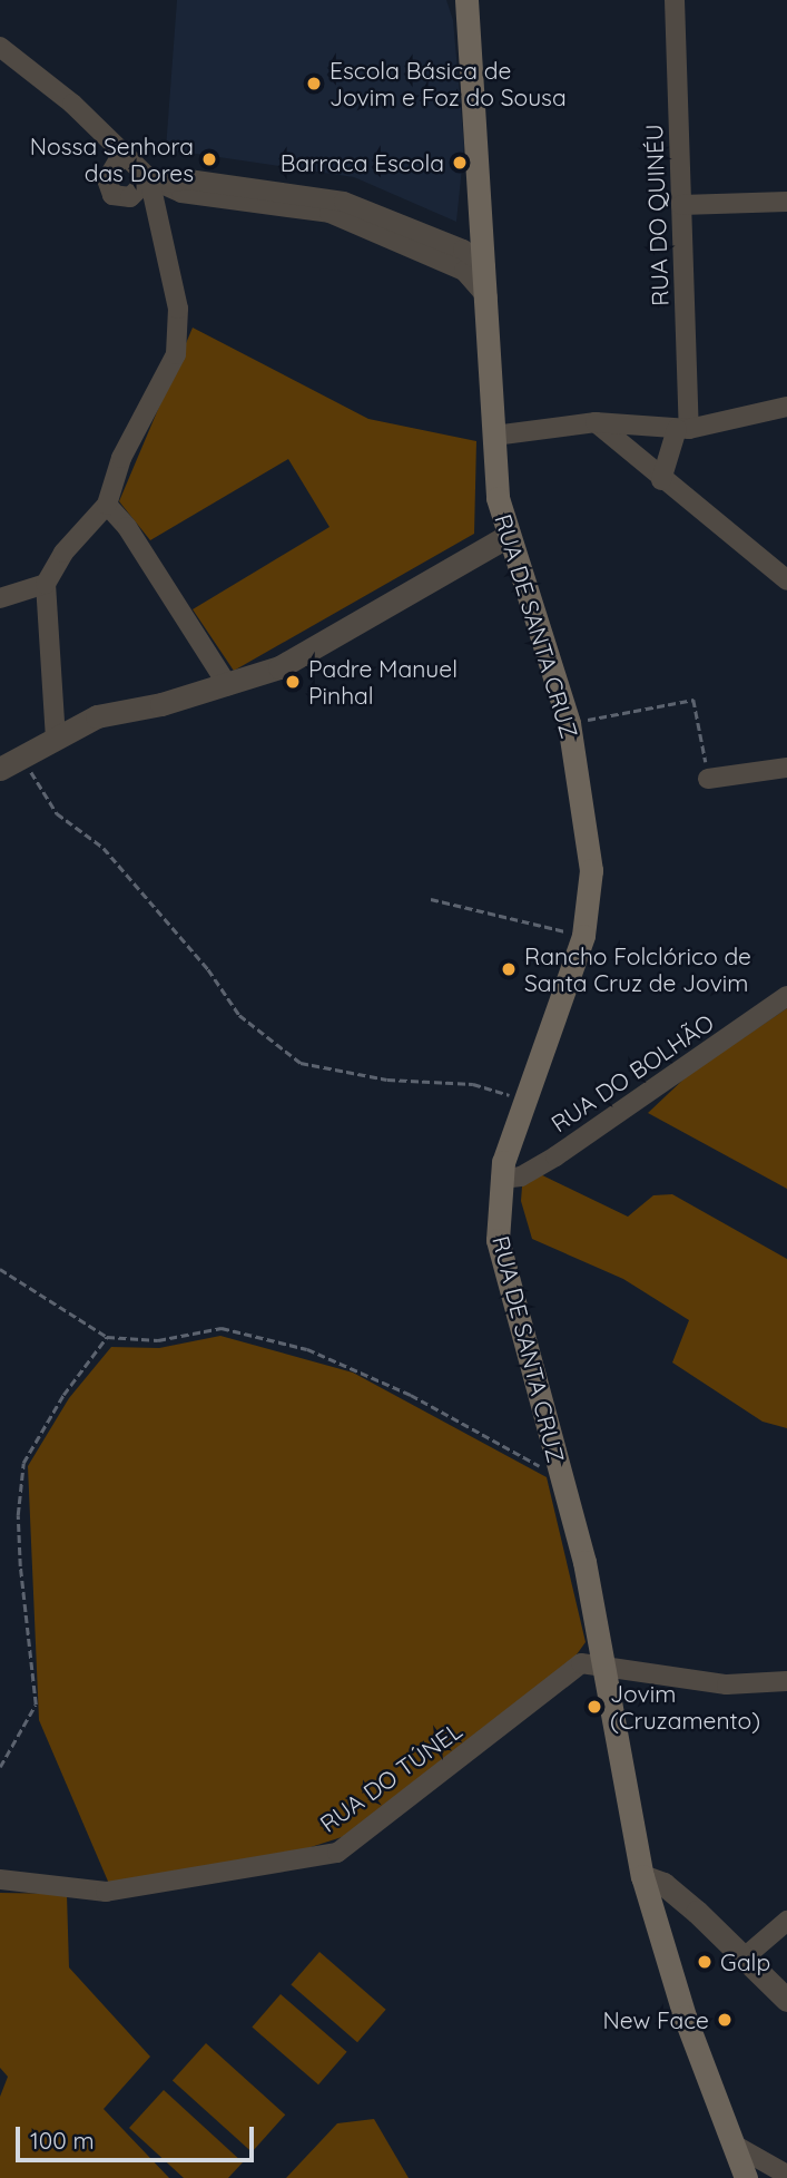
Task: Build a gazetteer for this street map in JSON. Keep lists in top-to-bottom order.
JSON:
{
  "streets": {
    "main road": ["RUA DE SANTA CRUZ"],
    "street": ["RUA DO QUINÉU", "RUA DO BOLHÃO", "RUA DO TÚNEL"]
  },
  "crossings": [
    ["RUA DE SANTA CRUZ", "RUA DO BOLHÃO"],
    ["RUA DE SANTA CRUZ", "RUA DO TÚNEL"]
  ],
  "places": [
    "Escola Básica de Jovim e Foz do Sousa",
    "Nossa Senhora das Dores",
    "Barraca Escola",
    "Padre Manuel Pinhal",
    "Rancho Folclórico de Santa Cruz de Jovim",
    "Jovim (Cruzamento)",
    "Galp",
    "New Face"
  ],
  "scale_bar": "100 m"
}
